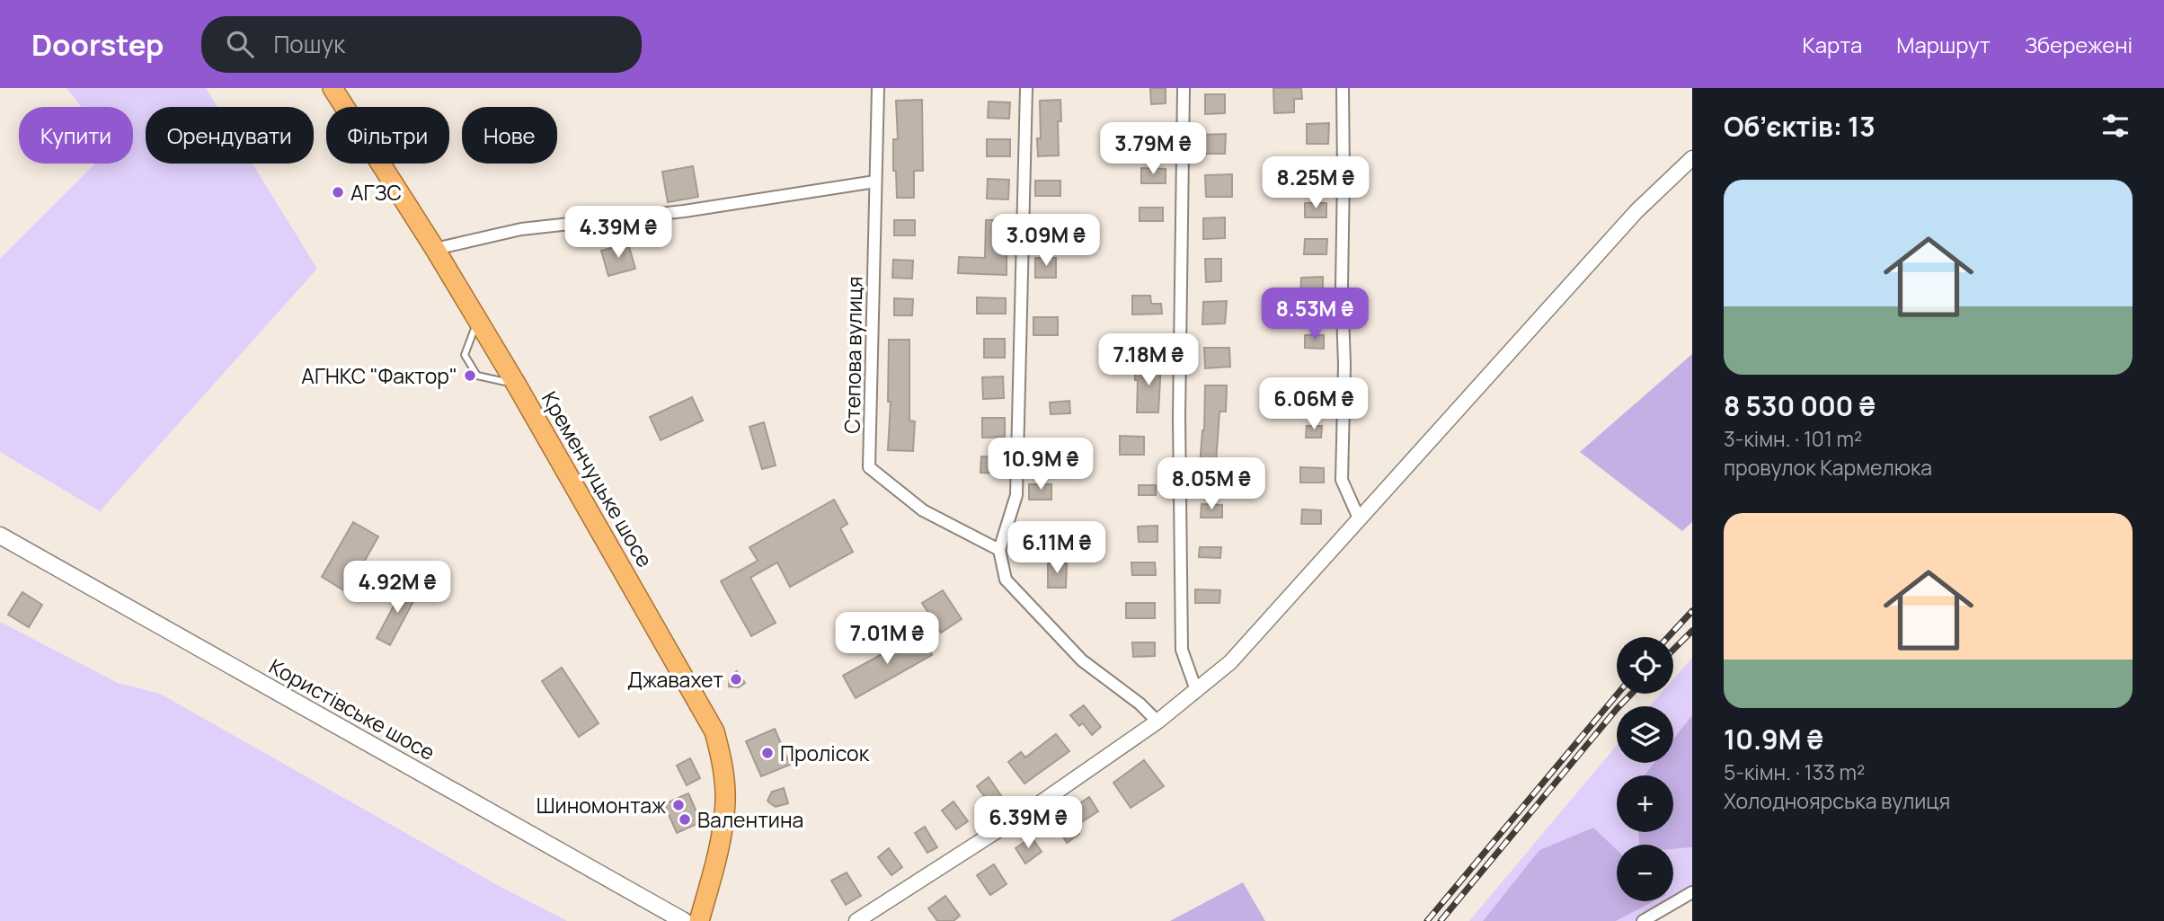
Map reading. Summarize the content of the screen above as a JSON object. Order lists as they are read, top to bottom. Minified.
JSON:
{"streets":{"highway":["Кременчуцьке шосе"],"main road":["Користівське шосе"],"street":["Степова вулиця"]},"places":["АГЗС","АГНКС \"Фактор\"","Джавахет","Пролісок","Шиномонтаж","Валентина"],"page":{"header":"Doorstep","search":"Пошук","nav":["Карта","Маршрут","Збережені"],"heading":"Об’єктів: 13","chip":["Купити","Орендувати","Фільтри","Нове"],"price":["3.79M ₴","8.25M ₴","4.39M ₴","3.09M ₴","8.53M ₴","7.18M ₴","6.06M ₴","10.9M ₴","8.05M ₴","6.11M ₴","4.92M ₴","7.01M ₴","6.39M ₴"],"list":[{"name":"8 530 000 ₴","note":"3-кімн. · 101 m² · провулок Кармелюка"},{"name":"10.9M ₴","note":"5-кімн. · 133 m² · Холодноярська вулиця"}],"map_buttons":["+","−"]}}
